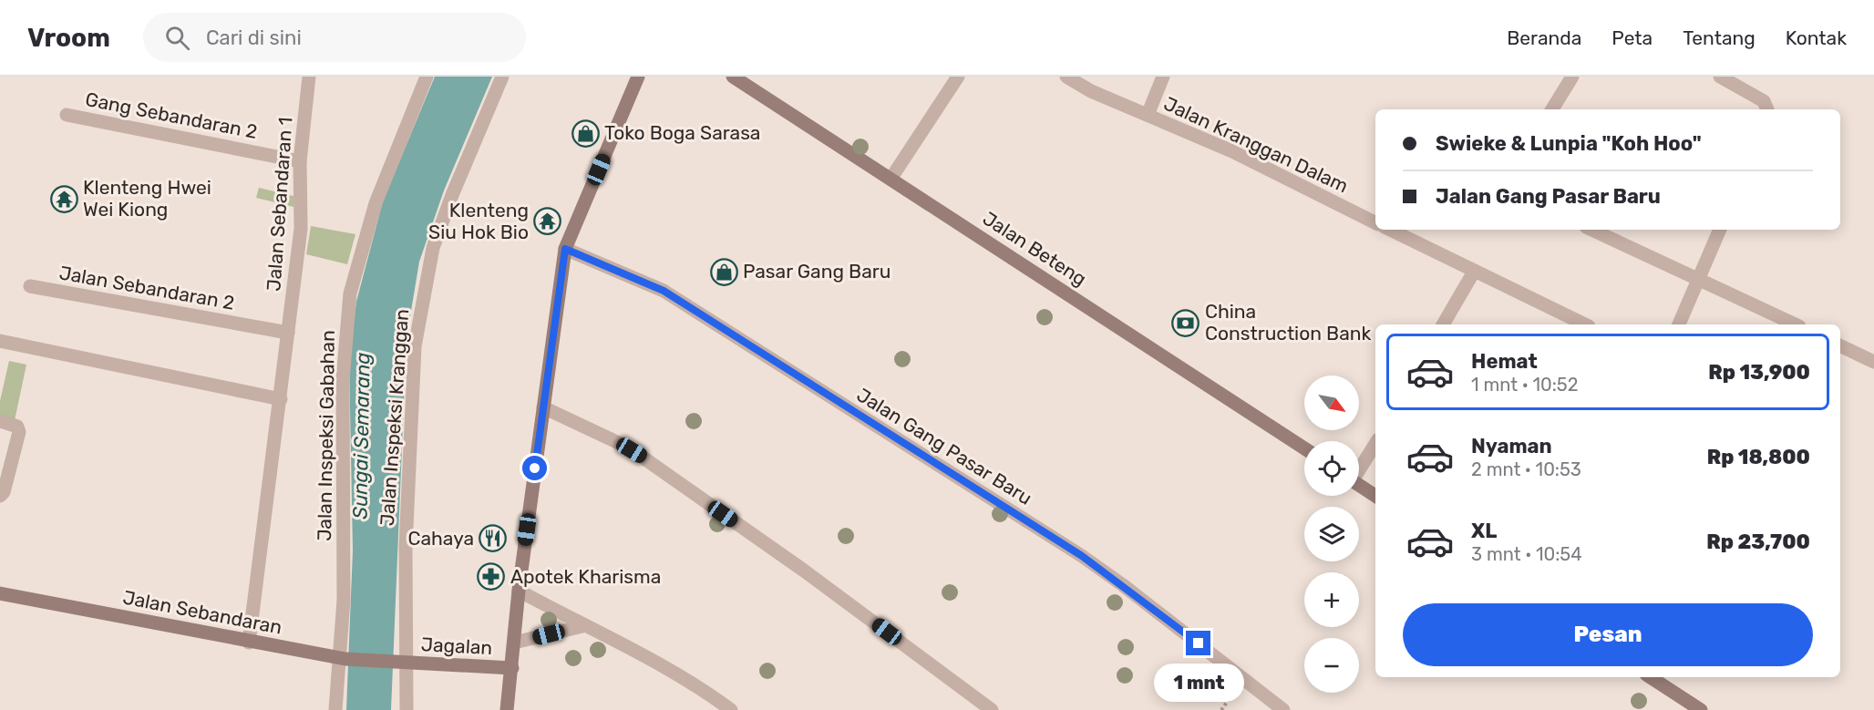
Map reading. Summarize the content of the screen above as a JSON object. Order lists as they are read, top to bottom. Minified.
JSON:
{"streets":{"street":["Gang Sebandaran 2","Jalan Kranggan Dalam","Jalan Sebandaran 1","Jalan Beteng","Jalan Sebandaran 2","Jalan Inspeksi Kranggan","Jalan Inspeksi Gabahan","Jalan Gang Pasar Baru","Jalan Sebandaran","Jagalan"]},"crossings":[["Gang Sebandaran 2","Jalan Sebandaran 1"],["Jalan Sebandaran 1","Jalan Sebandaran 2"],["Jalan Sebandaran 1","Jalan Sebandaran"],["Jalan Inspeksi Kranggan","Jalan Sebandaran"],["Jalan Inspeksi Kranggan","Jagalan"],["Jalan Inspeksi Gabahan","Jalan Sebandaran"],["Jalan Sebandaran","Jagalan"]],"water":["Sungai Semarang"],"places":{"shop":["Toko Boga Sarasa","Pasar Gang Baru"],"temple":["Klenteng Hwei Wei Kiong","Klenteng Siu Hok Bio"],"bank":["China Construction Bank"],"restaurant":["Cahaya"],"pharmacy":["Apotek Kharisma"]},"north":"bottom right","page":{"header":"Vroom","search":"Cari di sini","nav":["Beranda","Peta","Tentang","Kontak"],"banner":["Swieke & Lunpia \"Koh Hoo\"","Jalan Gang Pasar Baru"],"list":[{"name":"Hemat","note":"1 mnt · 10:52","value":"Rp 13,900"},{"name":"Nyaman","note":"2 mnt · 10:53","value":"Rp 18,800"},{"name":"XL","note":"3 mnt · 10:54","value":"Rp 23,700"}],"map_buttons":["+","−"],"buttons":"Pesan","bubble":"1 mnt"}}
